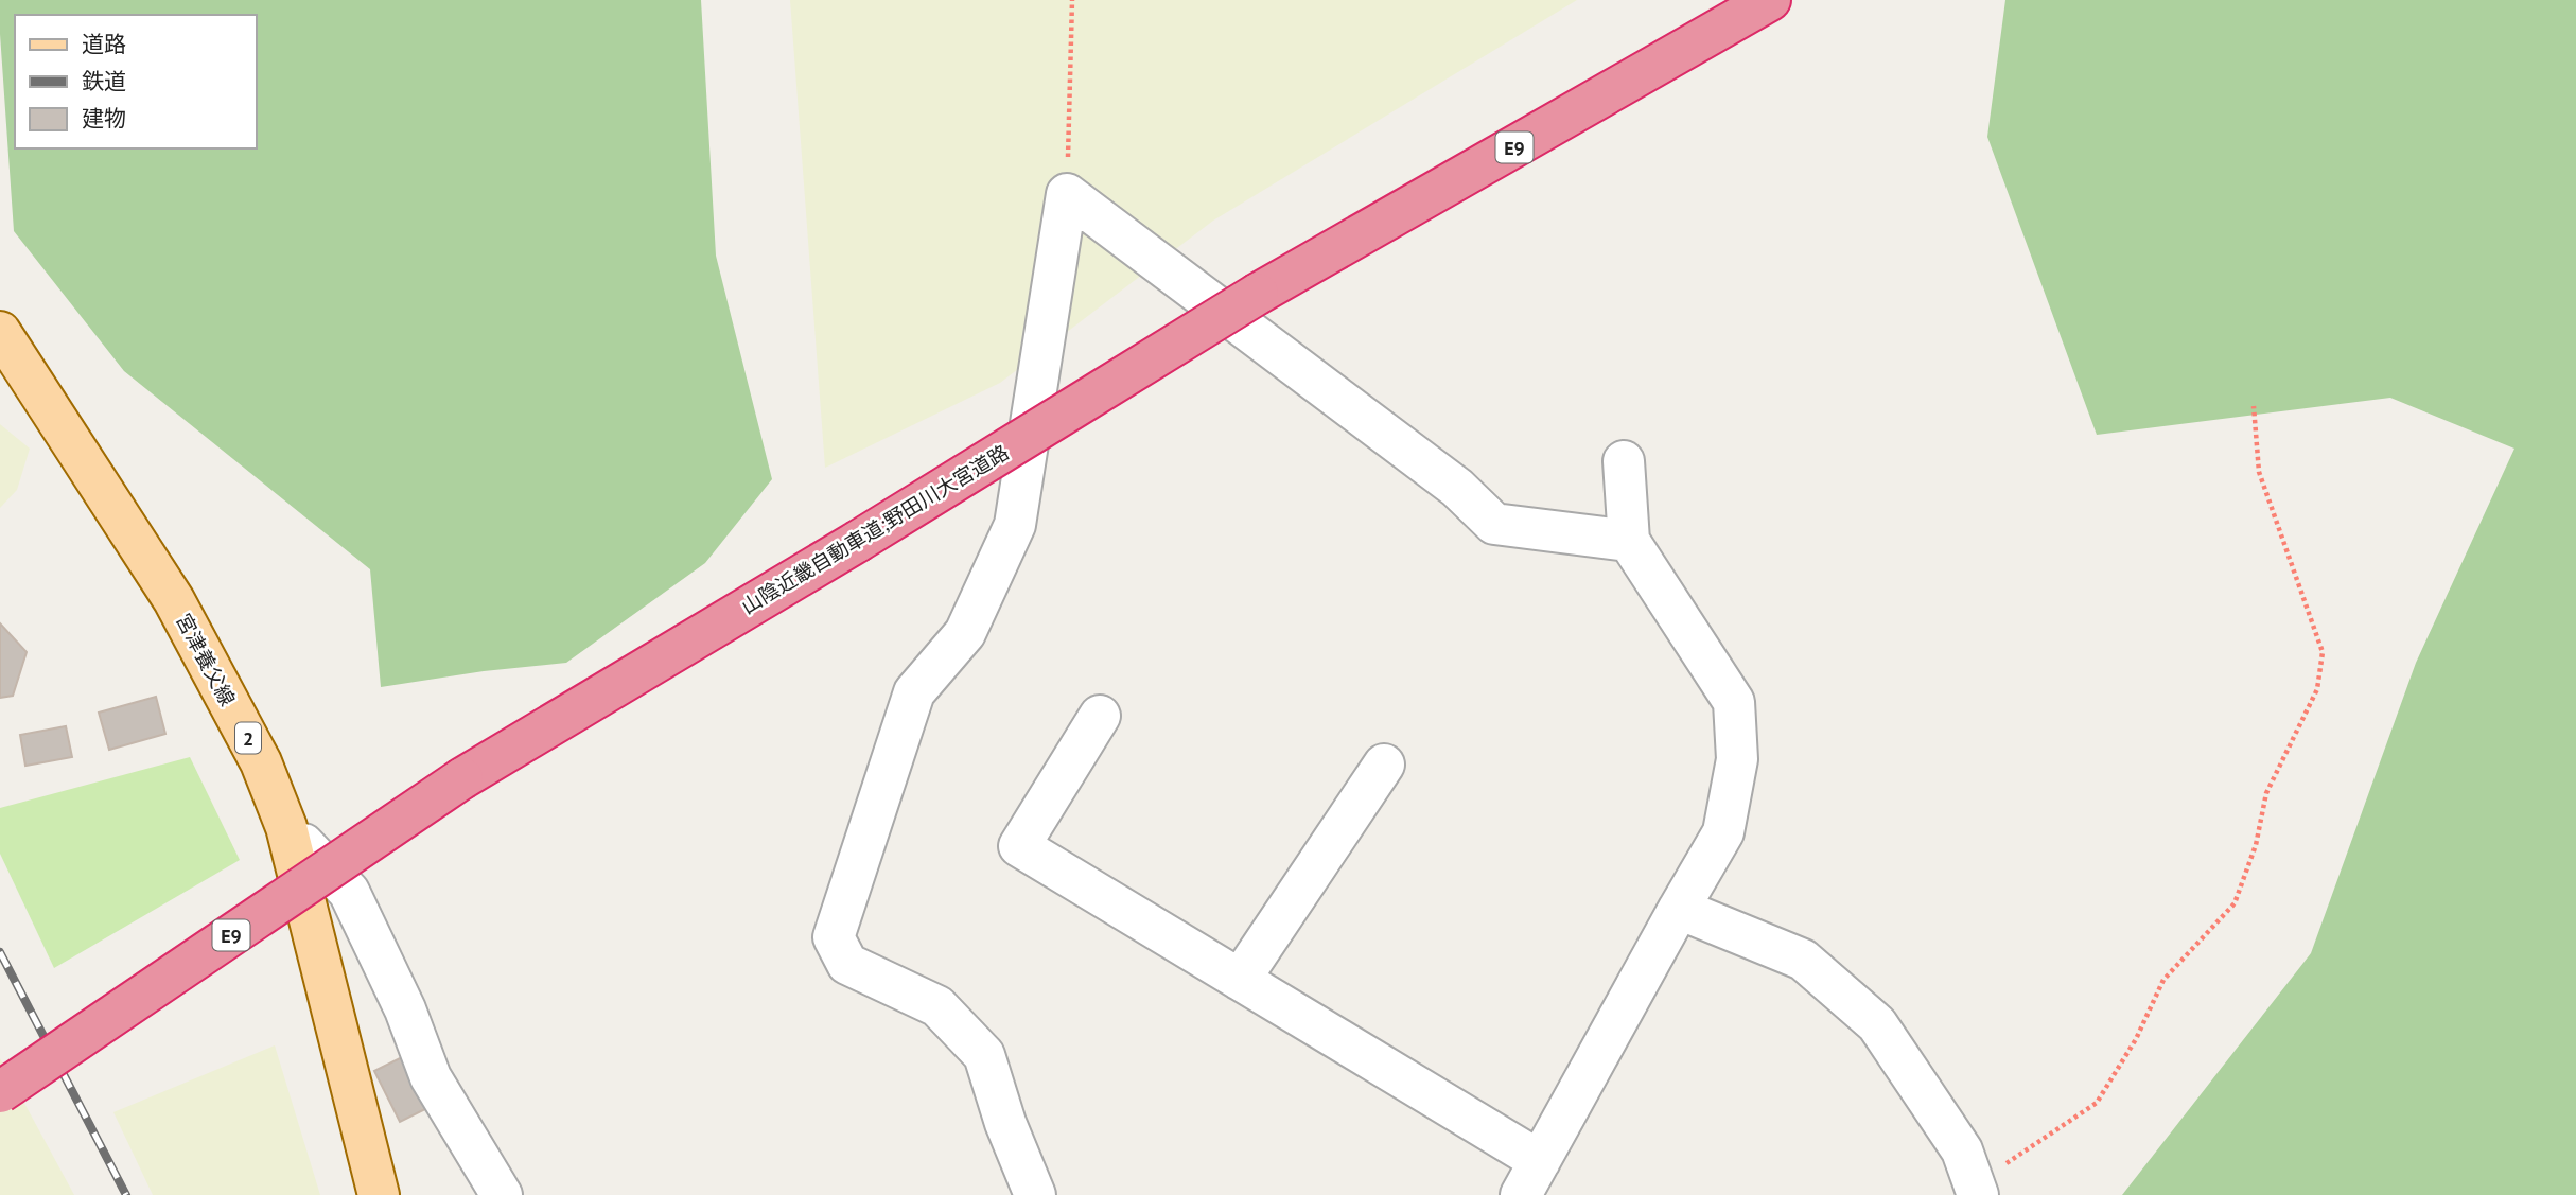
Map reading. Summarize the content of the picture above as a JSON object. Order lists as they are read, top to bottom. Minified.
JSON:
{"streets":{"highway":["E9","山陰近畿自動車道;野田川大宮道路"],"main road":["宮津養父線","2"]},"legend":["道路","鉄道","建物"]}
